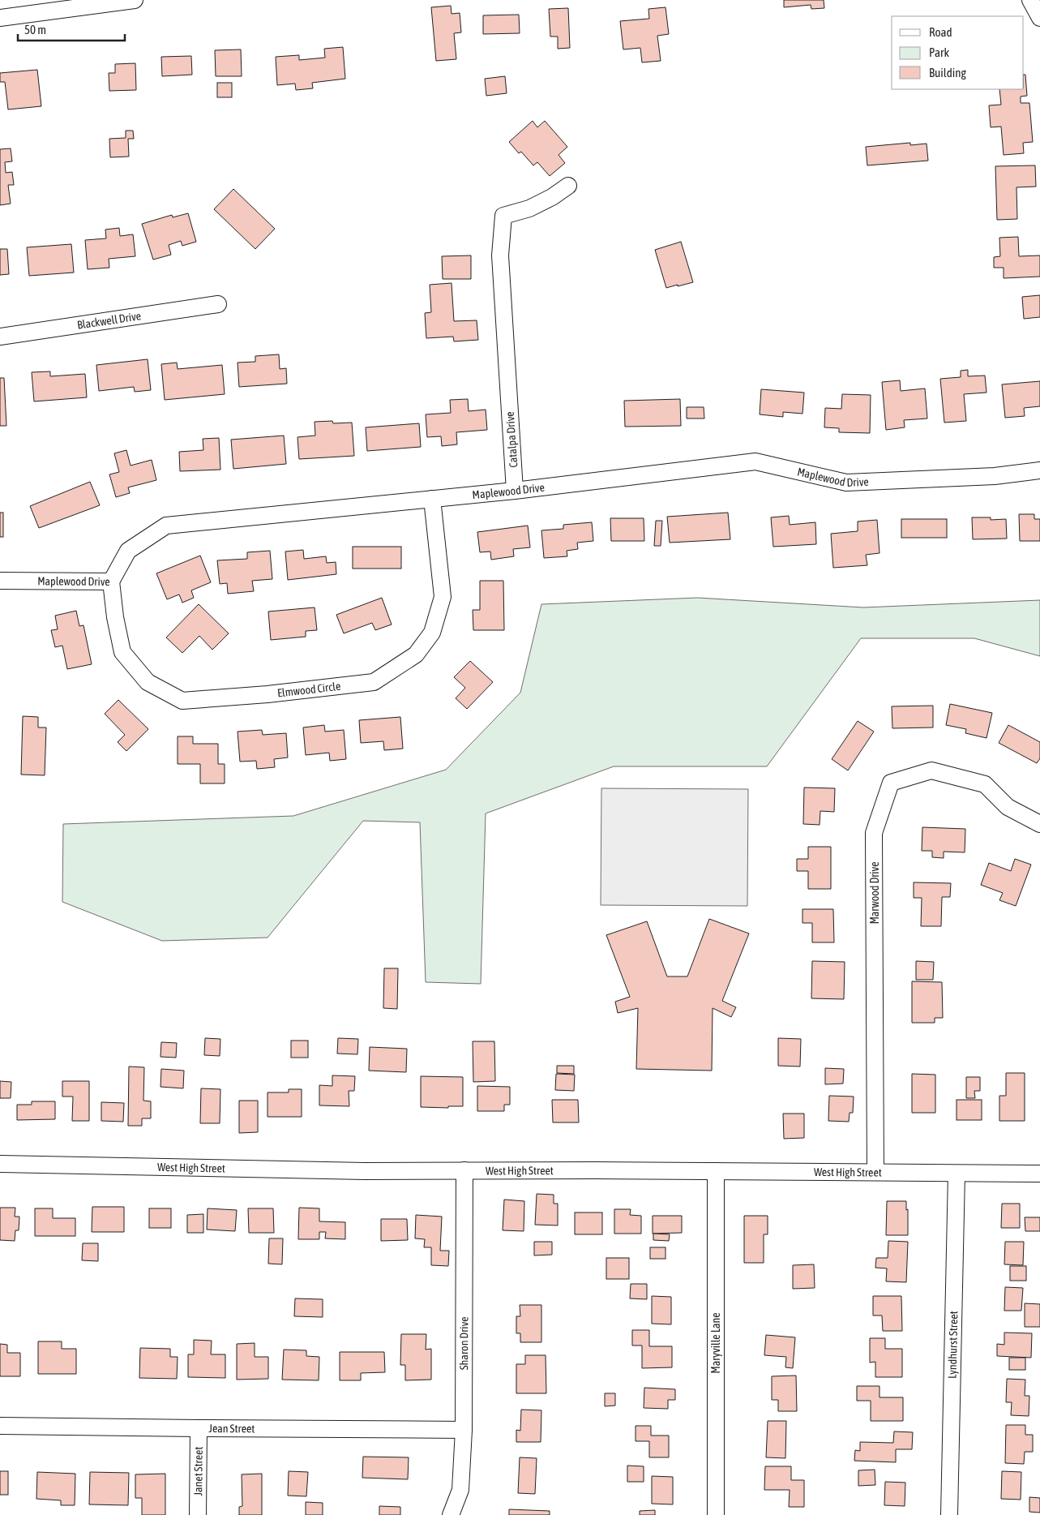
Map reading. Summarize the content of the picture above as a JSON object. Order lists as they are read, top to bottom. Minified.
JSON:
{"streets":{"street":["Blackwell Drive","Catalpa Drive","Maplewood Drive","Elmwood Circle","Marwood Drive","West High Street","Maryville Lane","Sharon Drive","Lyndhurst Street","Jean Street","Janet Street"]},"crossings":[["Catalpa Drive","Maplewood Drive"],["Maplewood Drive","Elmwood Circle"],["Marwood Drive","West High Street"],["West High Street","Maryville Lane"],["West High Street","Sharon Drive"],["West High Street","Lyndhurst Street"],["Sharon Drive","Jean Street"],["Jean Street","Janet Street"]],"legend":["Road","Park","Building"],"scale_bar":"50 m"}
